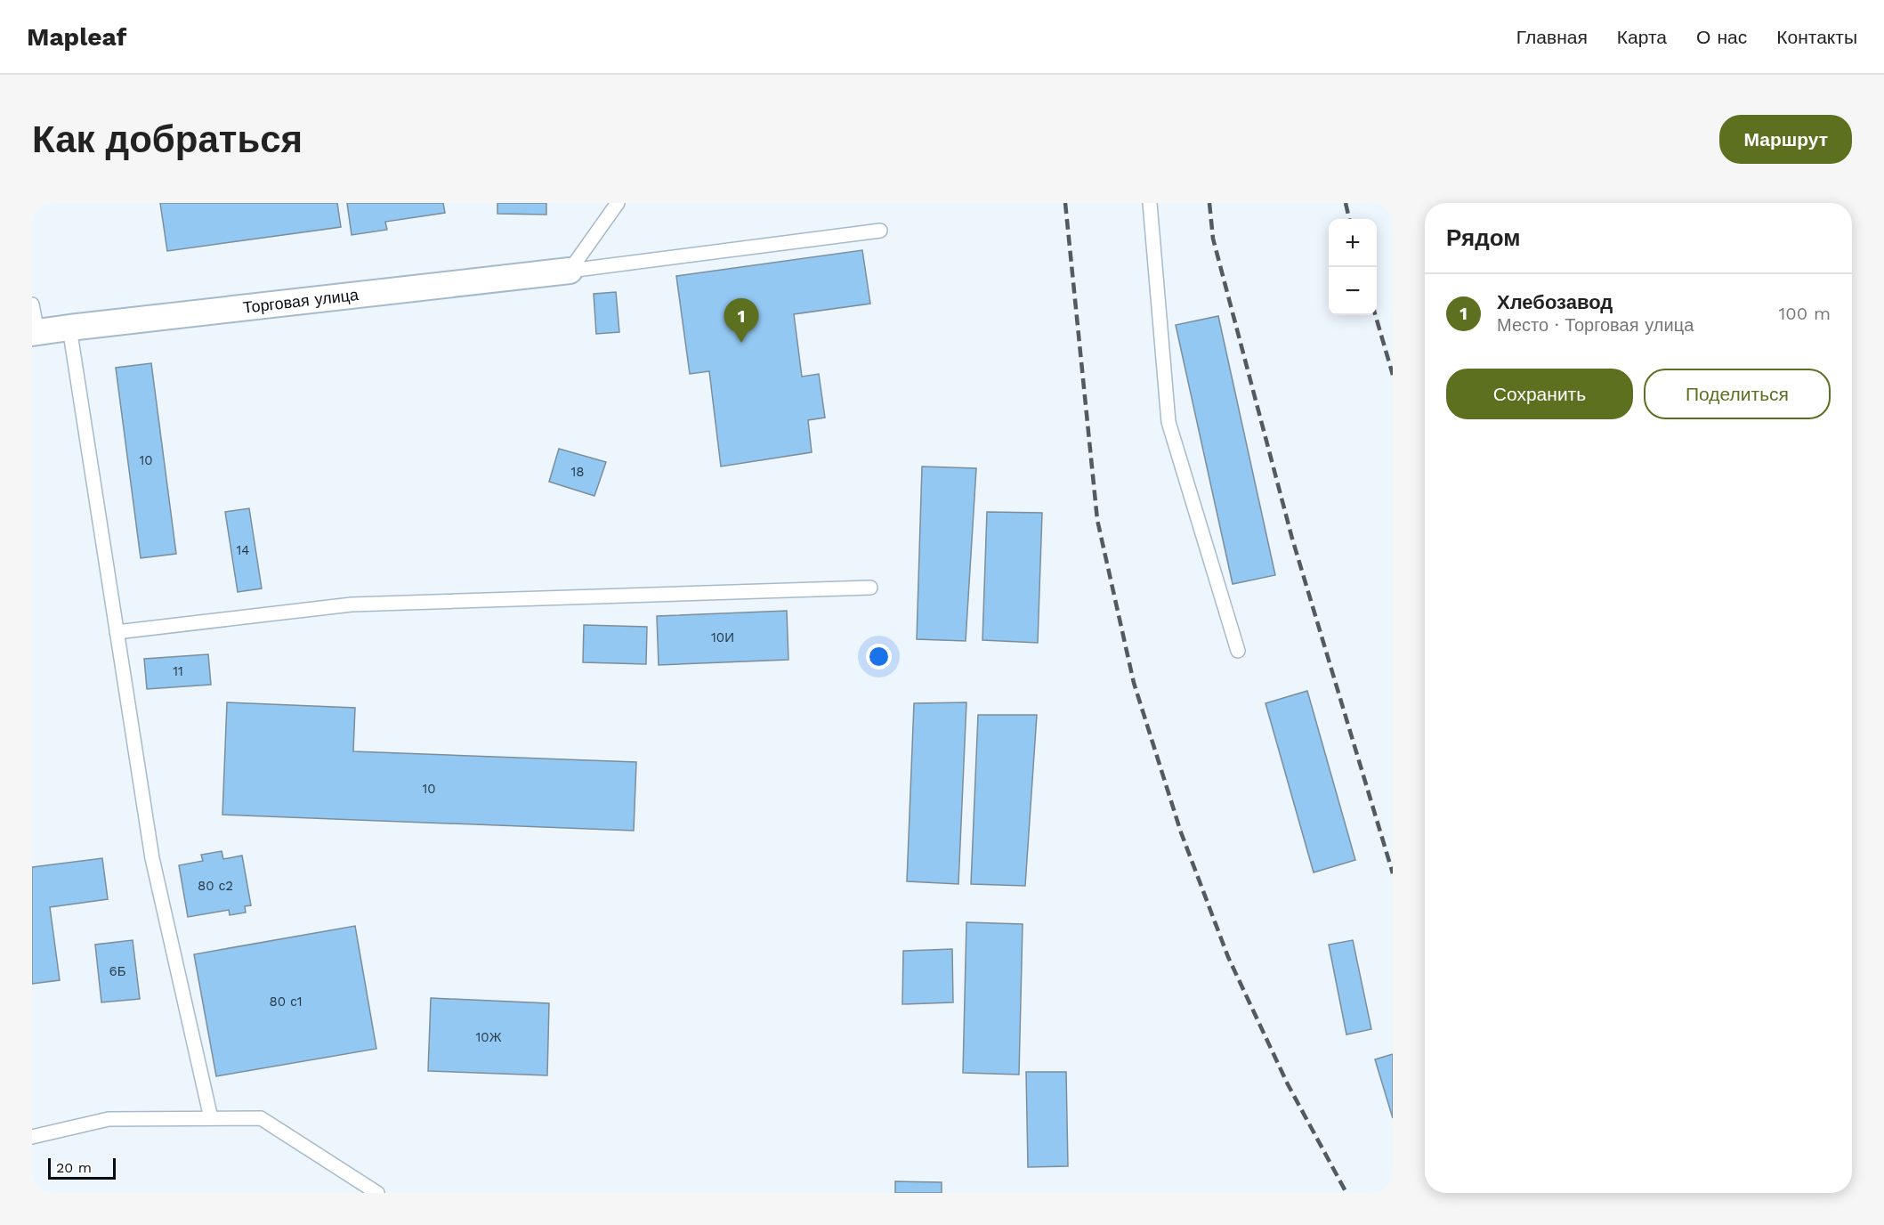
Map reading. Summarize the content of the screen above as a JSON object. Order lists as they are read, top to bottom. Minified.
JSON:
{"streets":{"street":["Торговая улица"]},"house_numbers":["10","18","14","10И","11","10","80 с2","6Б","80 с1","10Ж"],"scale_bar":"20 m","page":{"header":"Mapleaf","nav":["Главная","Карта","О нас","Контакты"],"buttons":["Маршрут",["Сохранить","Поделиться"]],"title":"Как добраться","heading":"Рядом","map_buttons":["+","−"],"list":[{"mark":"1","name":"Хлебозавод","note":"Место · Торговая улица","value":"100 m"}],"pins":"1","scale":"20 m"}}
